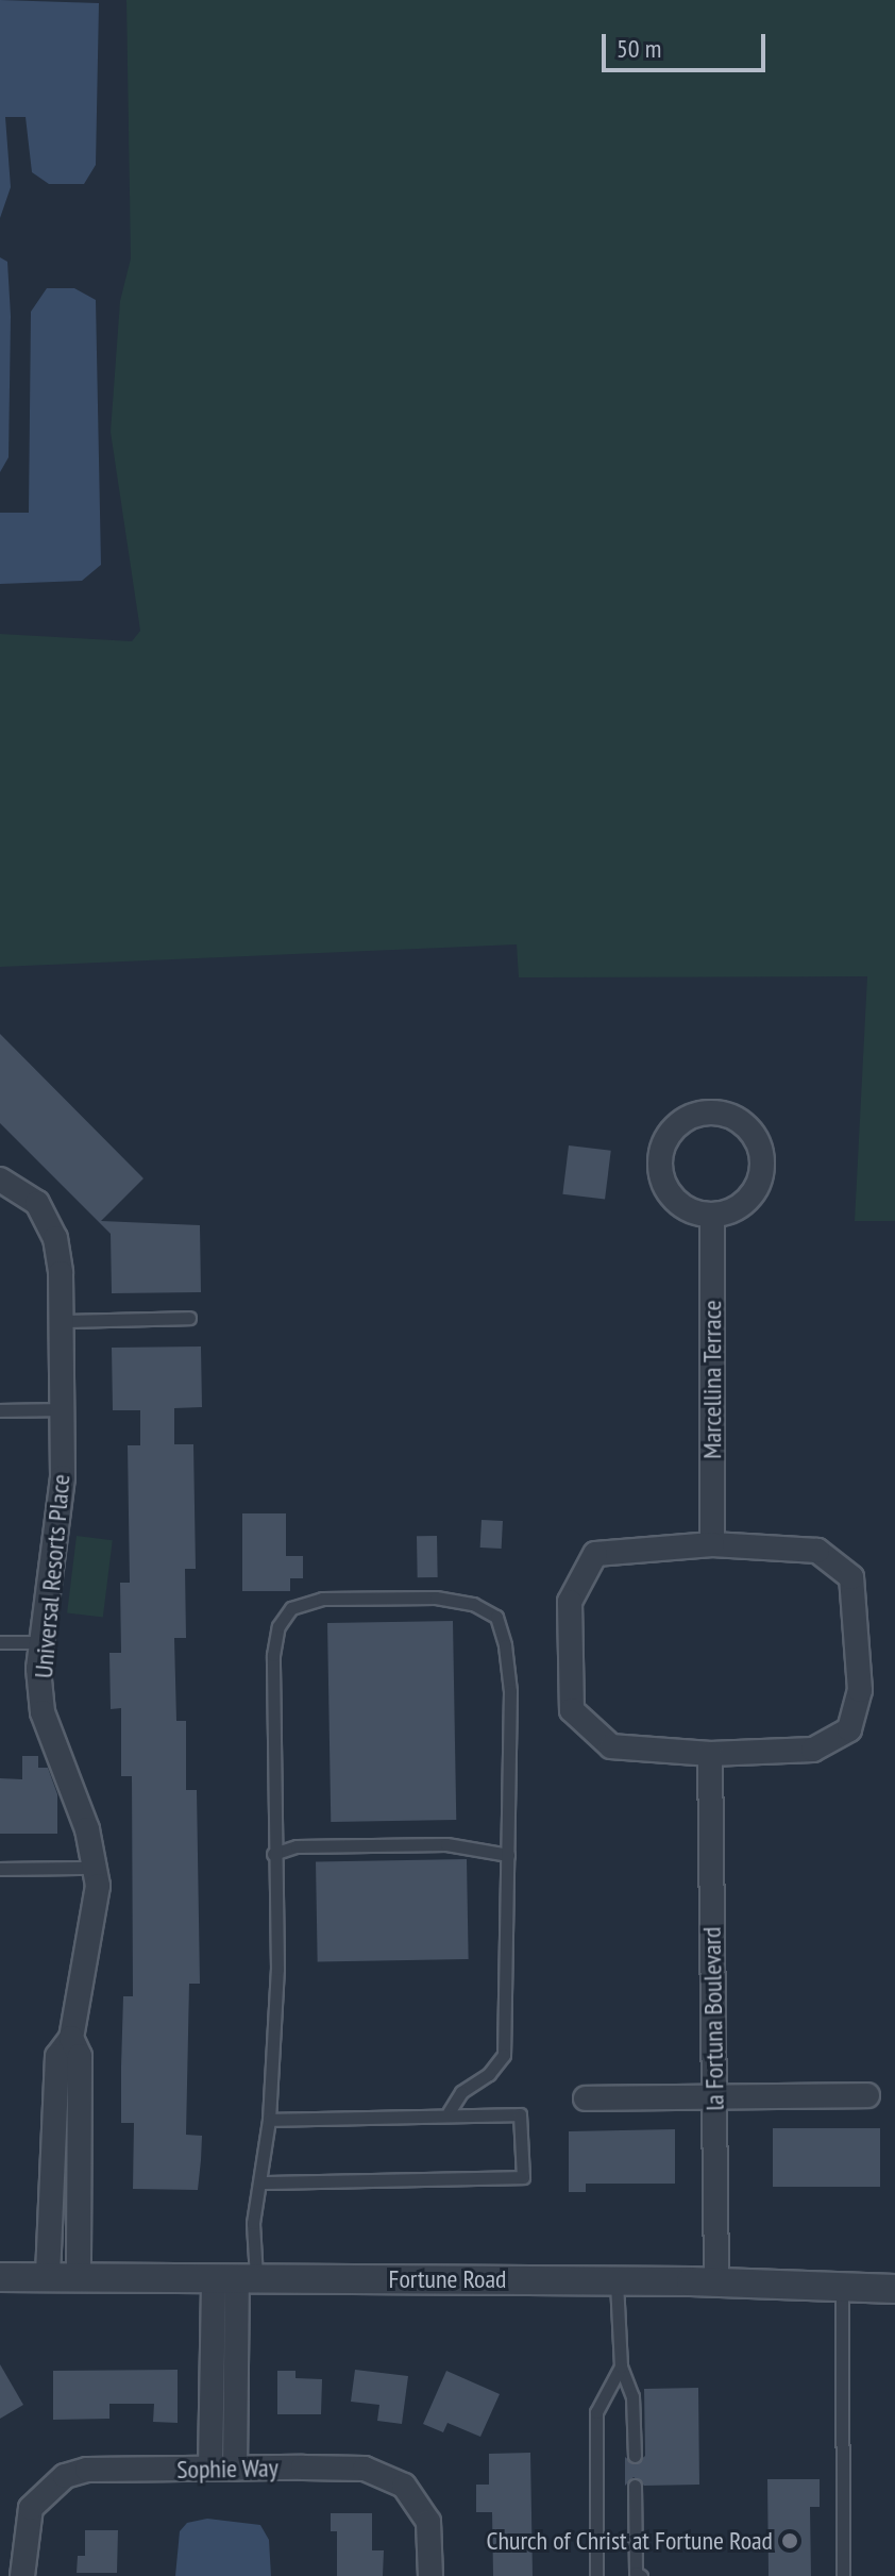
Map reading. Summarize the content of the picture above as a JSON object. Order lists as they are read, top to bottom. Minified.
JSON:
{"streets":{"street":["Marcellina Terrace","Universal Resorts Place","la Fortuna Boulevard","Fortune Road","Sophie Way"]},"crossings":[["Marcellina Terrace","la Fortuna Boulevard"],["Universal Resorts Place","Fortune Road"],["la Fortuna Boulevard","Fortune Road"]],"places":["Church of Christ at Fortune Road"],"scale_bar":"50 m"}
